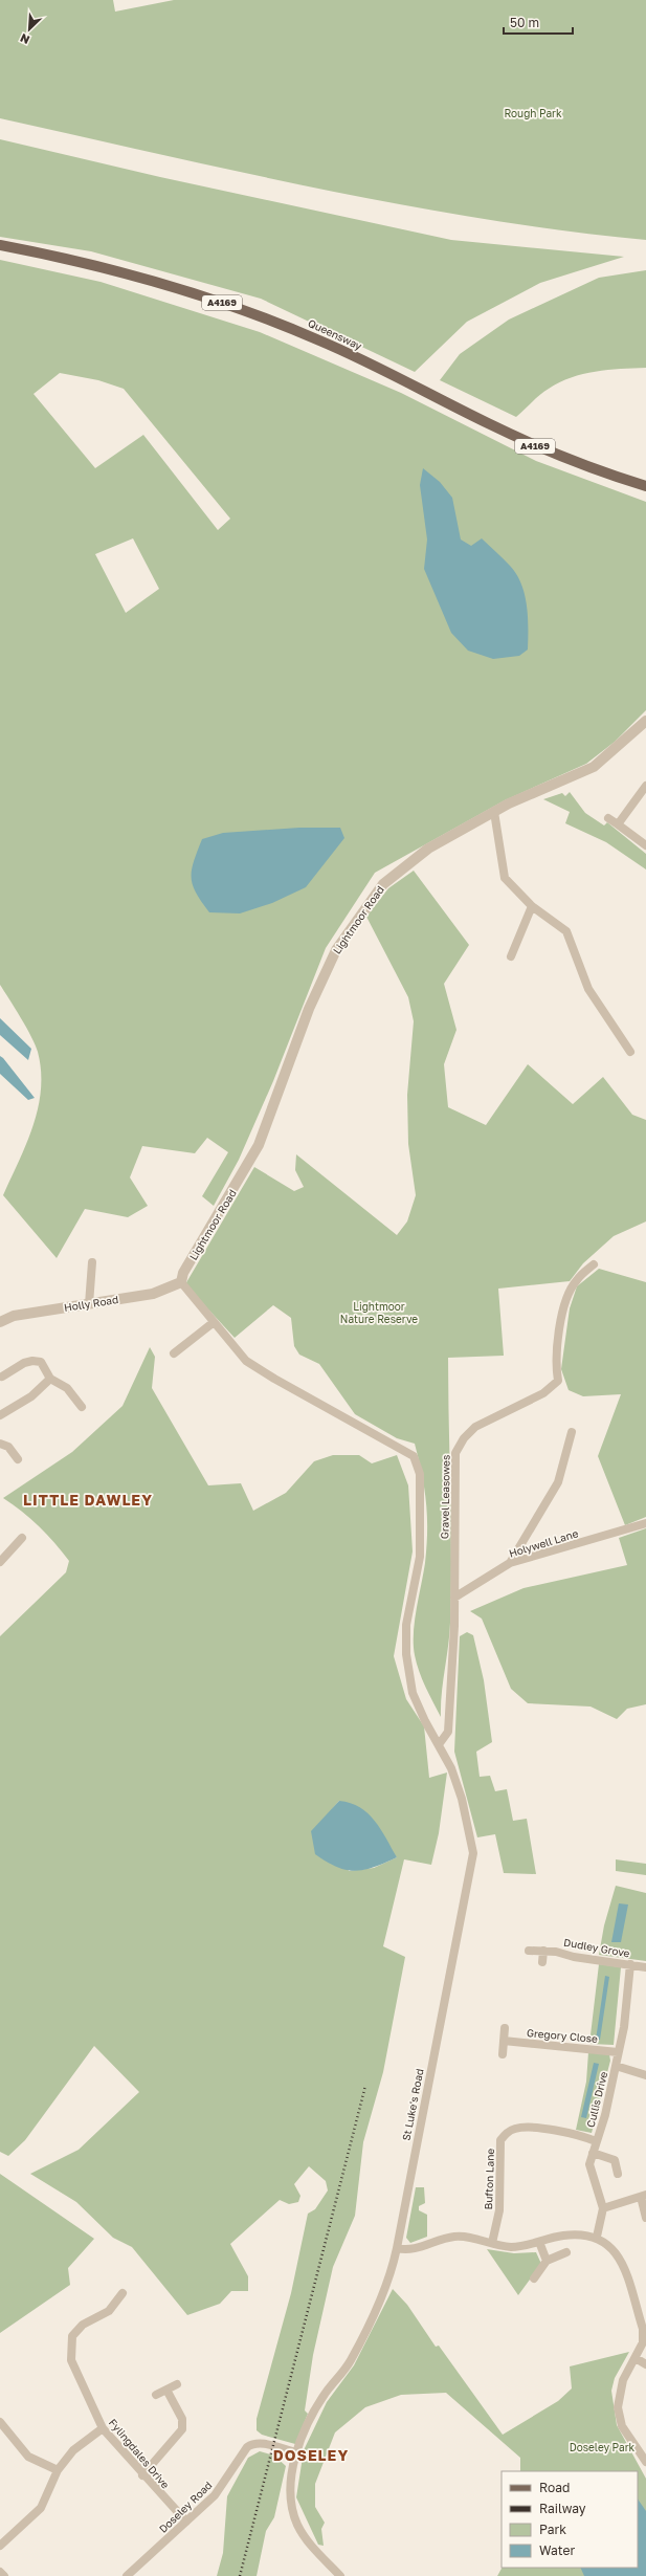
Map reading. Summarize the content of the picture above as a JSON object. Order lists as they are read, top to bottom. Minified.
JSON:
{"streets":{"main road":["A4169","Queensway"],"street":["Lightmoor Road","Holly Road","Gravel Leasowes","Holywell Lane","Dudley Grove","Gregory Close","Cullis Drive","St Luke's Road","Bufton Lane","Fylingdales Drive","Doseley Road"]},"crossings":[["Lightmoor Road","Holly Road"],["Lightmoor Road","St Luke's Road"],["Holly Road","St Luke's Road"],["Gravel Leasowes","Holywell Lane"],["Gravel Leasowes","St Luke's Road"],["Dudley Grove","Cullis Drive"],["Gregory Close","Cullis Drive"],["Cullis Drive","Bufton Lane"],["St Luke's Road","Doseley Road"],["Fylingdales Drive","Doseley Road"]],"districts":["LITTLE DAWLEY","DOSELEY"],"parks":["Rough Park","Lightmoor Nature Reserve","Doseley Park"],"legend":["Road","Railway","Park","Water"],"scale_bar":"50 m","north":"bottom left"}
